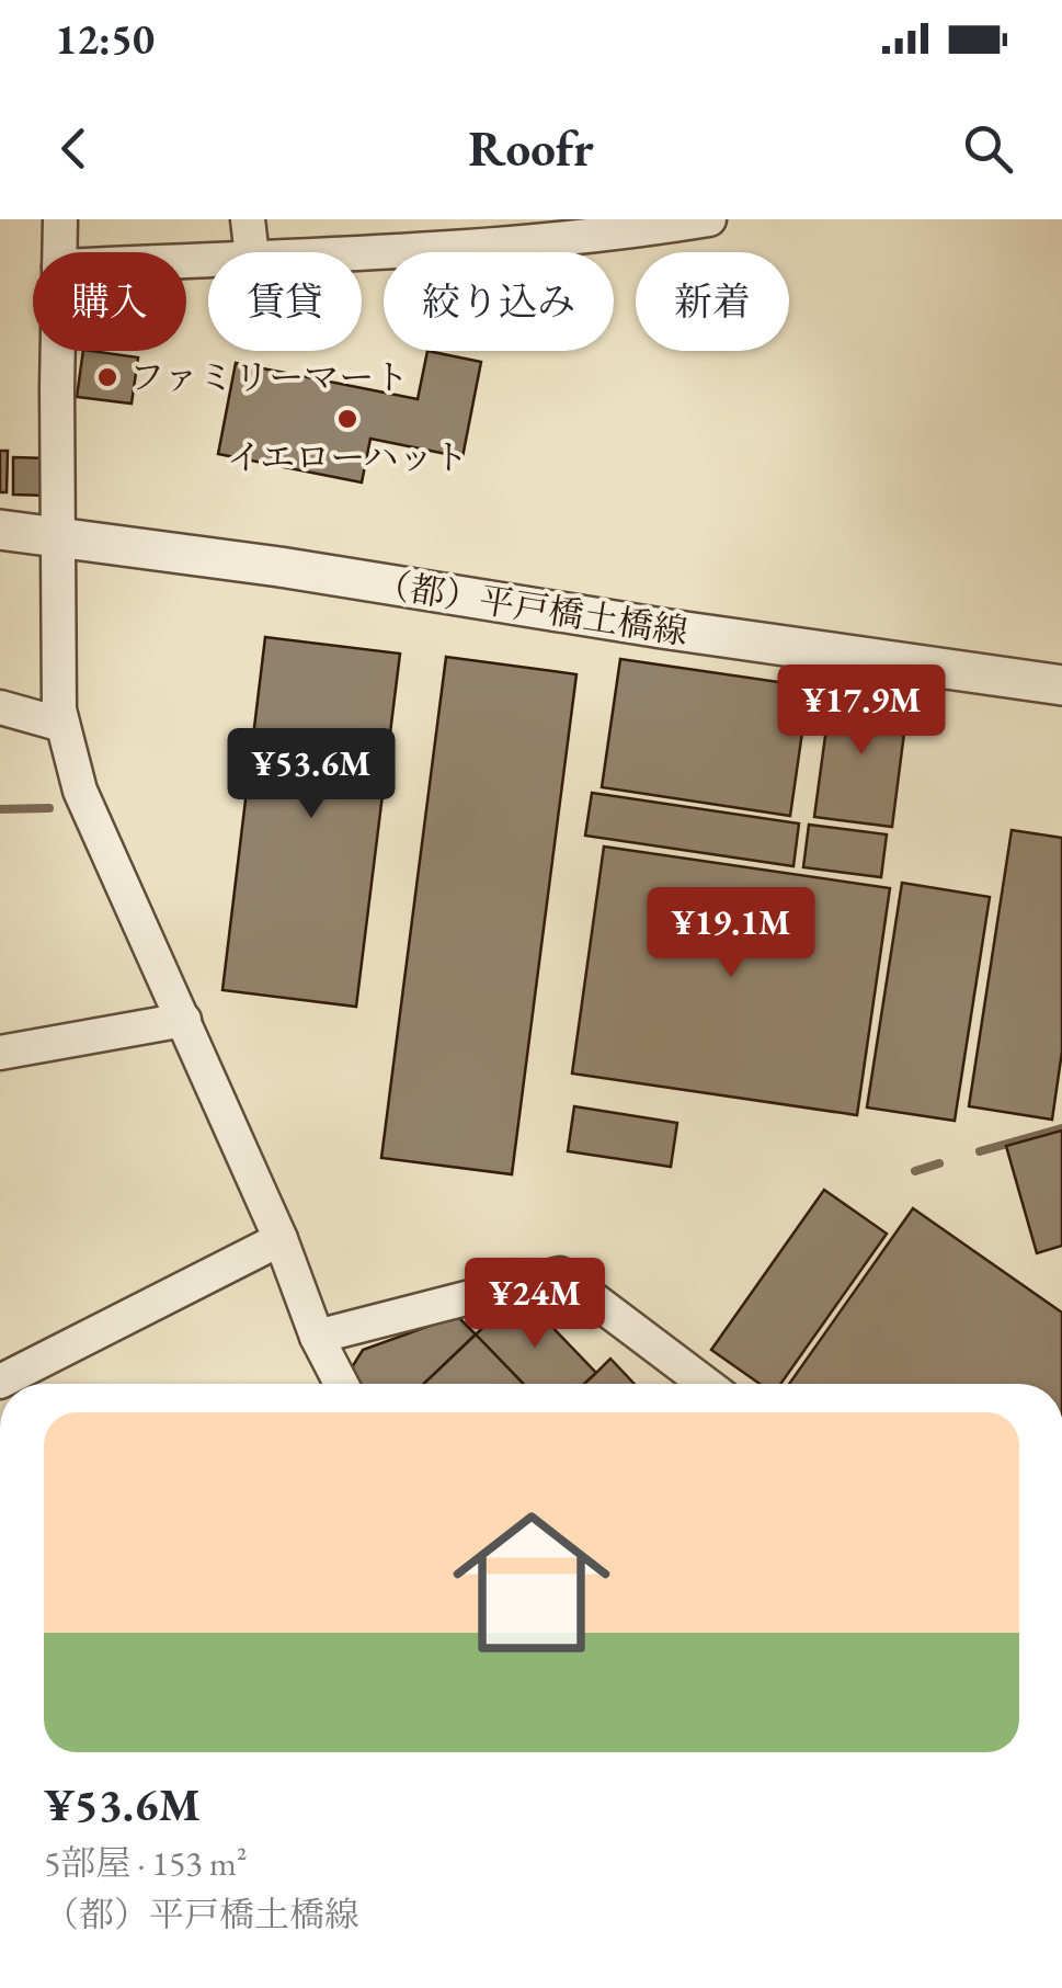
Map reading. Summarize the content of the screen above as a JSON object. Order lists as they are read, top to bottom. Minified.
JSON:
{"streets":{"street":["（都）平戸橋土橋線"]},"places":["ファミリーマート","イエローハット"],"page":{"status":"12:50","header":"Roofr","chip":["購入","賃貸","絞り込み","新着"],"price":["¥17.9M","¥53.6M","¥19.1M","¥24M"],"list":[{"name":"¥53.6M","note":"5部屋 · 153 m² · （都）平戸橋土橋線"}]}}
